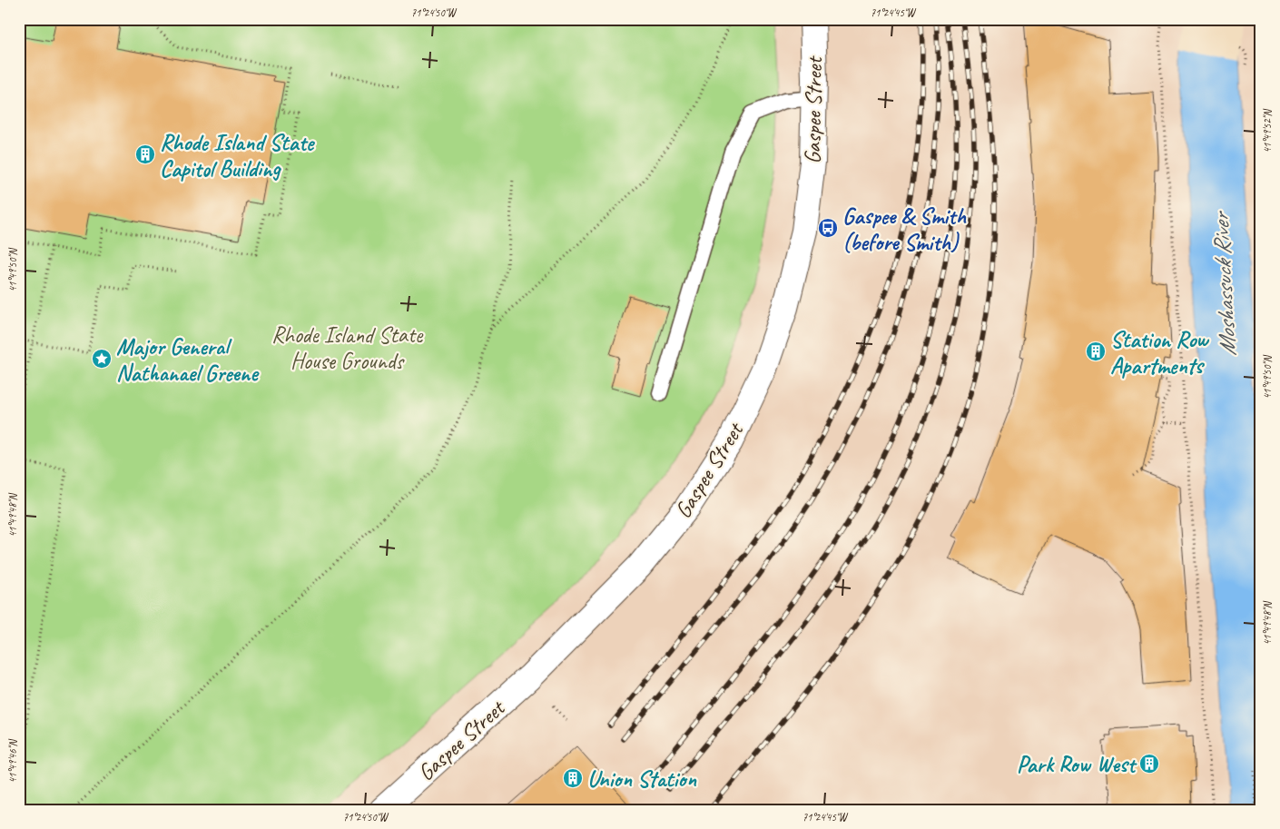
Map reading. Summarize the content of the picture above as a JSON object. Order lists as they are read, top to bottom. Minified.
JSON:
{"streets":{"main road":["Gaspee Street"]},"water":["Moshassuck River"],"parks":["Rhode Island State House Grounds"],"places":{"building":["Rhode Island State Capitol Building","Station Row Apartments","Park Row West","Union Station"],"bus stop":["Gaspee & Smith (before Smith)"],"place":["Major General Nathanael Greene"]},"coordinates":["71°24'50\"W","71°24'45\"W","41°49'52\"N","41°49'50\"N","41°49'48\"N","41°49'46\"N"]}
